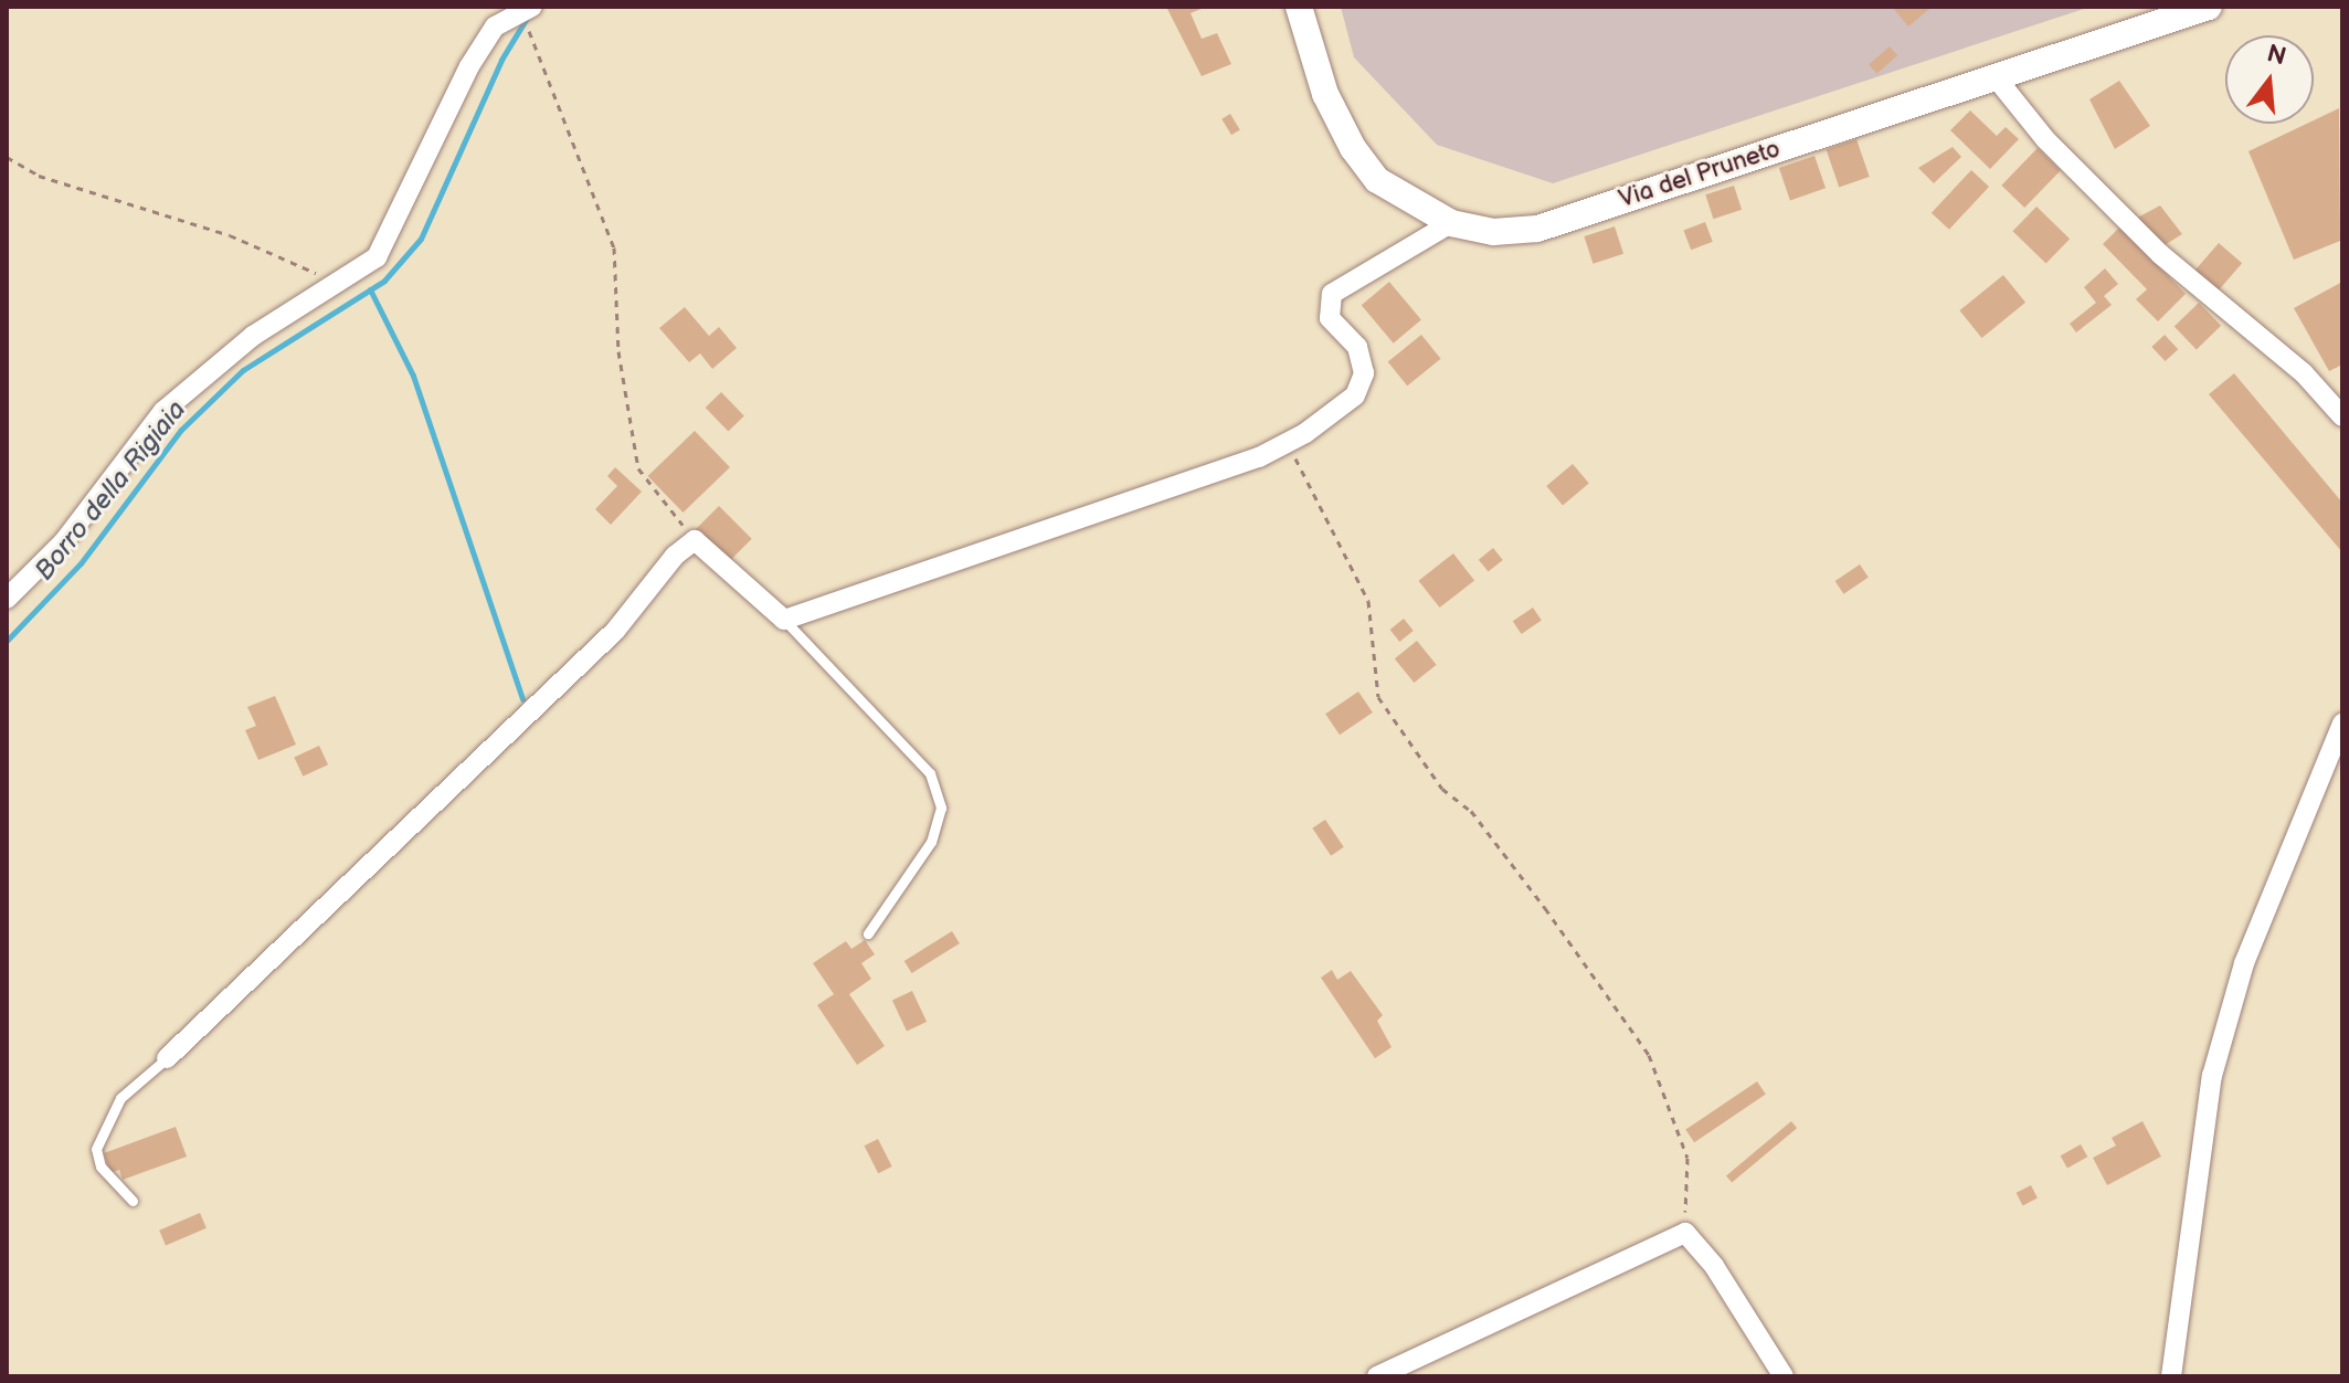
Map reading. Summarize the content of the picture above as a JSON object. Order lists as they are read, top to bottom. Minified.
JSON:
{"streets":{"street":["Via del Pruneto"]},"water":["Borro della Rigiaia"],"north":"top"}
